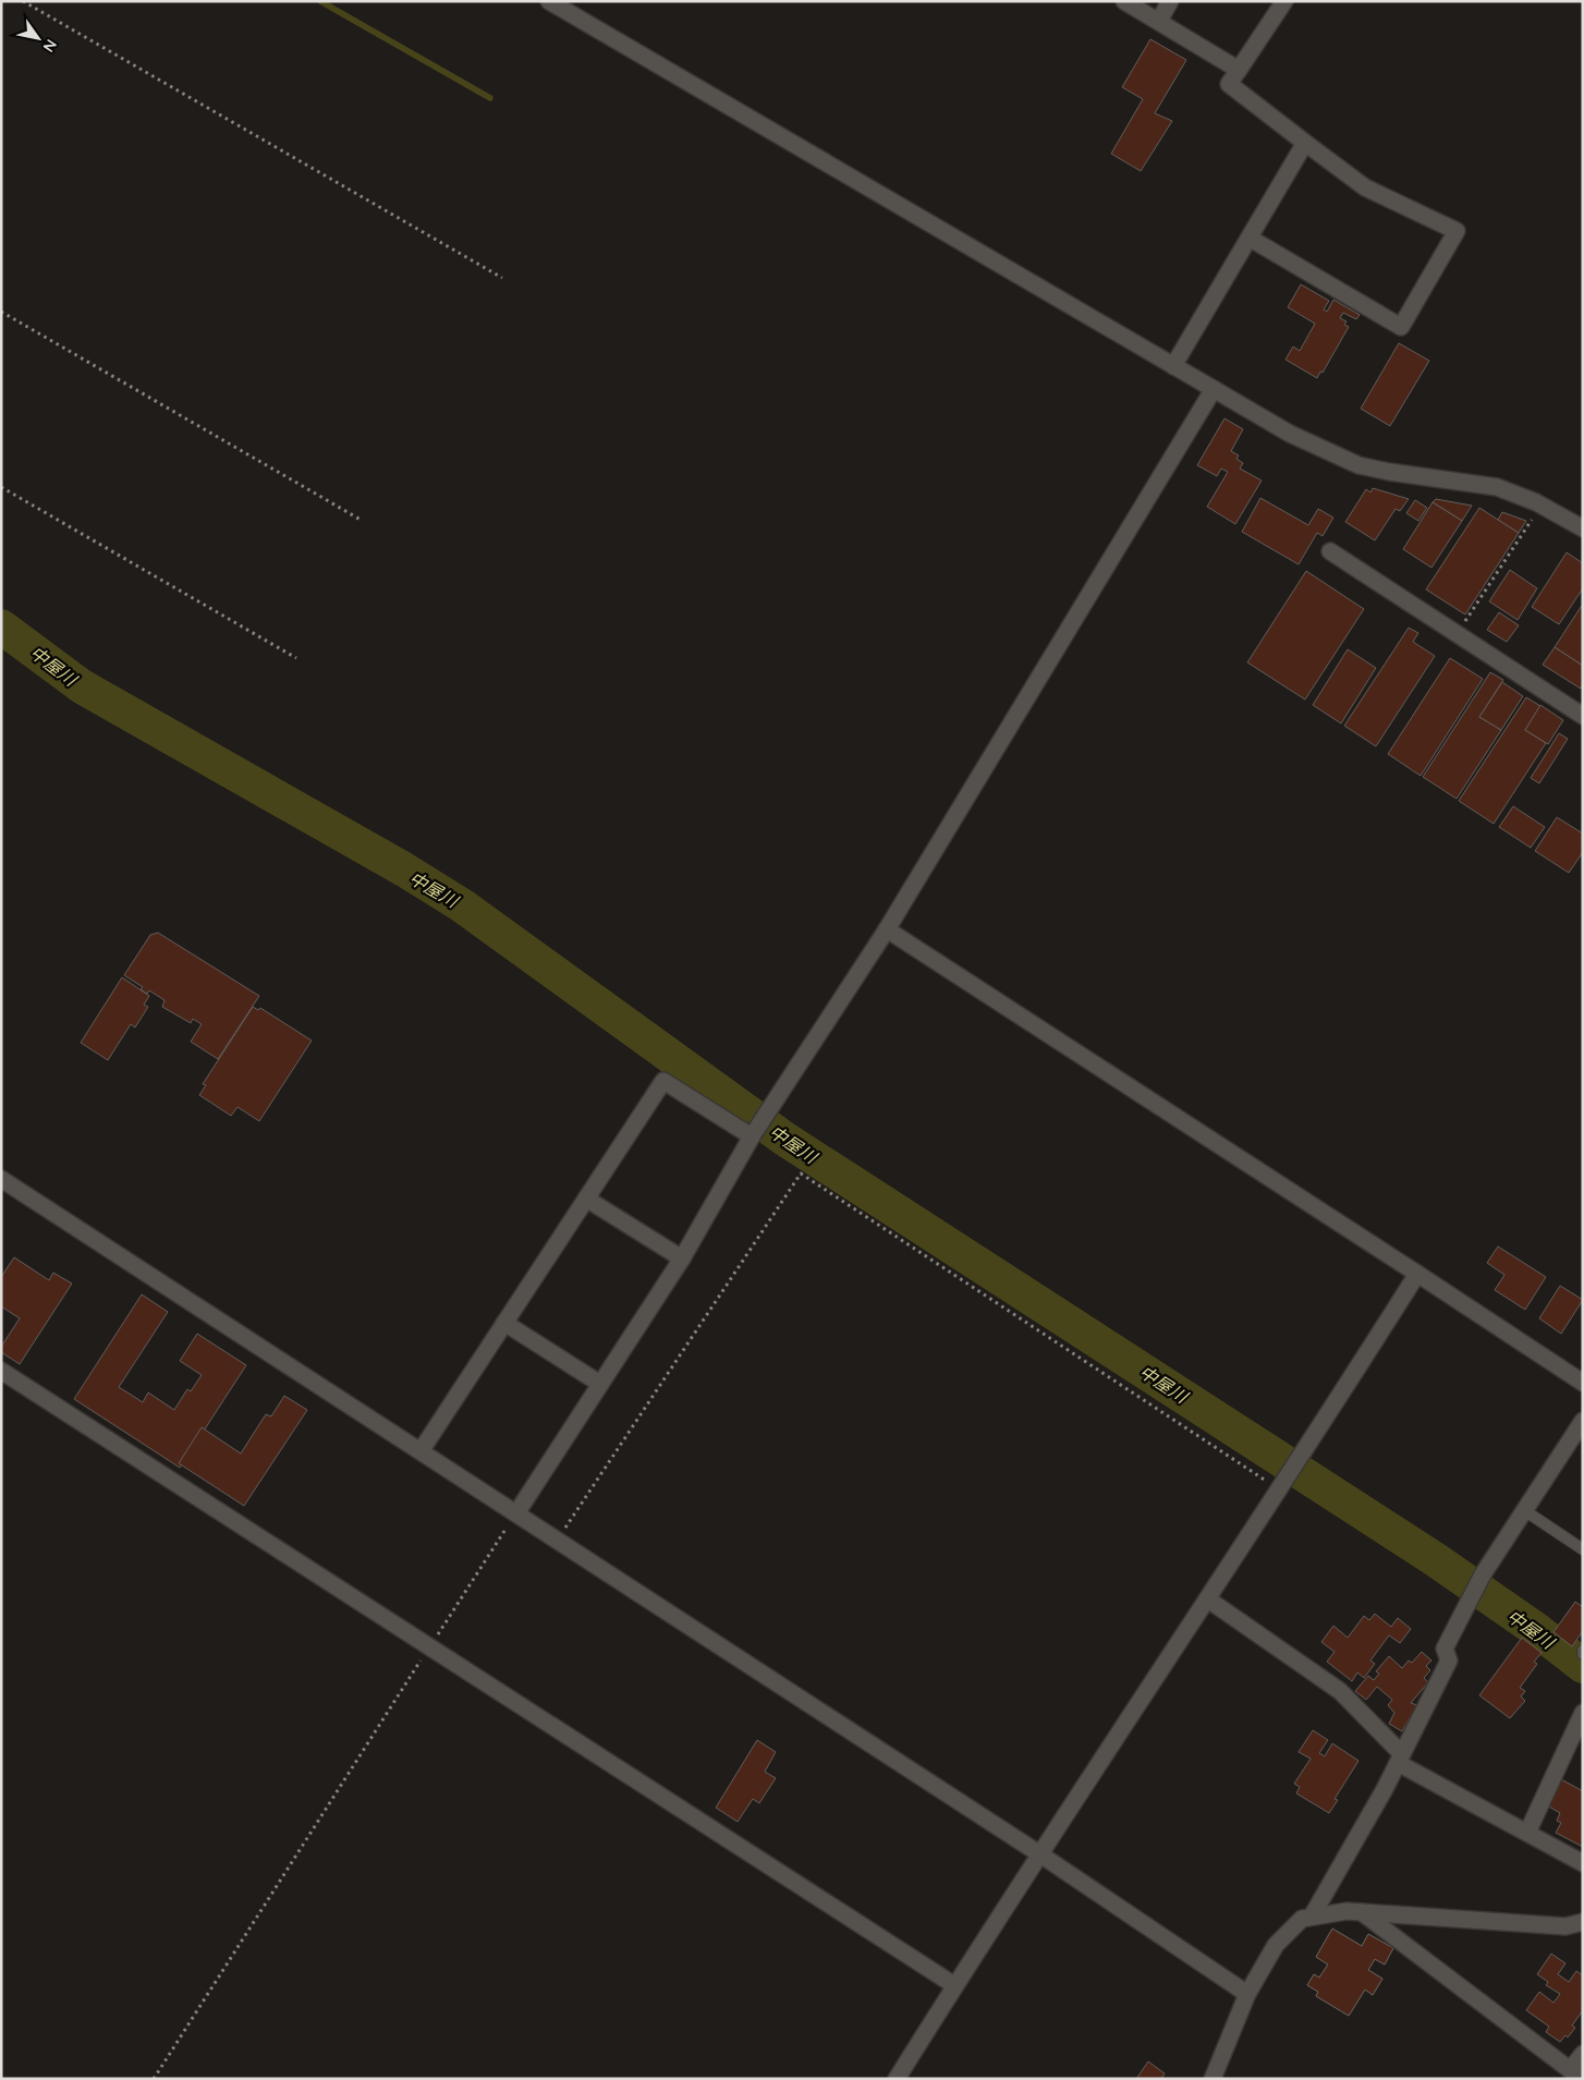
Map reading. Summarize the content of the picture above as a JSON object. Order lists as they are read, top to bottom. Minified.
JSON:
{"water":["中屋川"],"north":"bottom right"}
